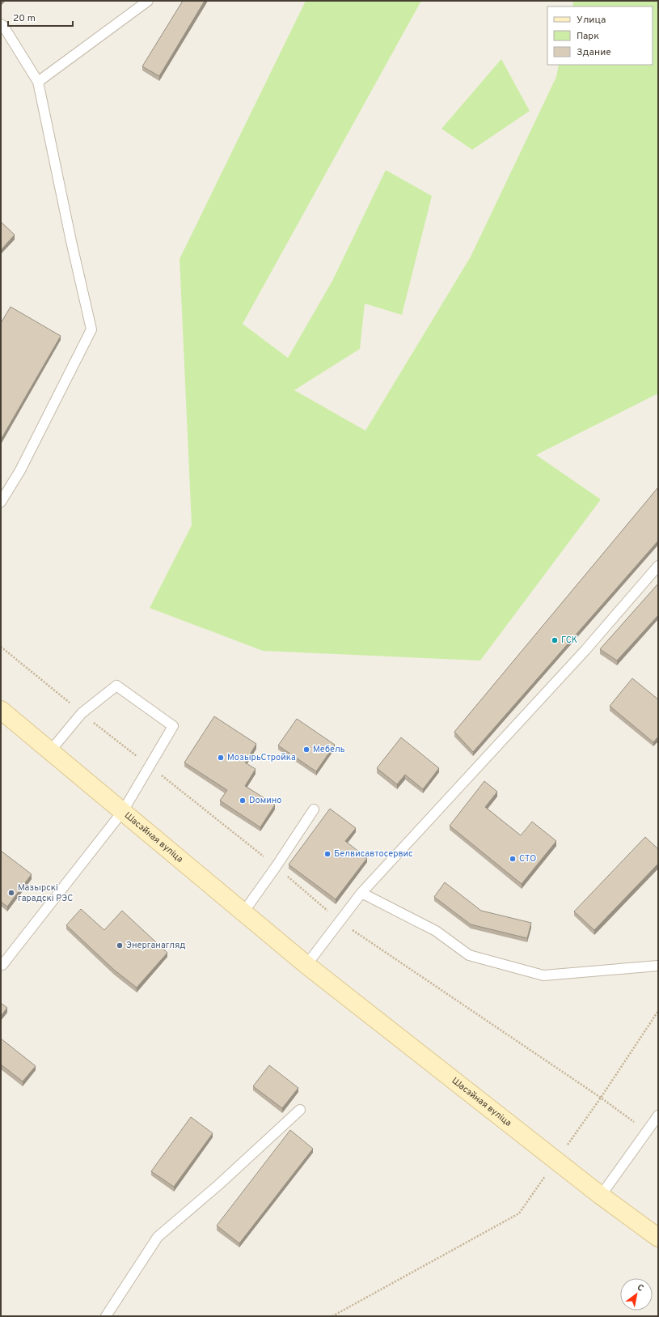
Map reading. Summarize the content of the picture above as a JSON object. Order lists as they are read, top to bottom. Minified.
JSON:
{"streets":{"main road":["Шасэйная вуліца"]},"places":["ГСК","Мебель","МозырьСтройка","Dомино","Белвисавтосервис","СТО","Мазырскі гарадскі РЭС","Энерганагляд"],"legend":["Улица","Парк","Здание"],"scale_bar":"20 m","north":"top right"}
